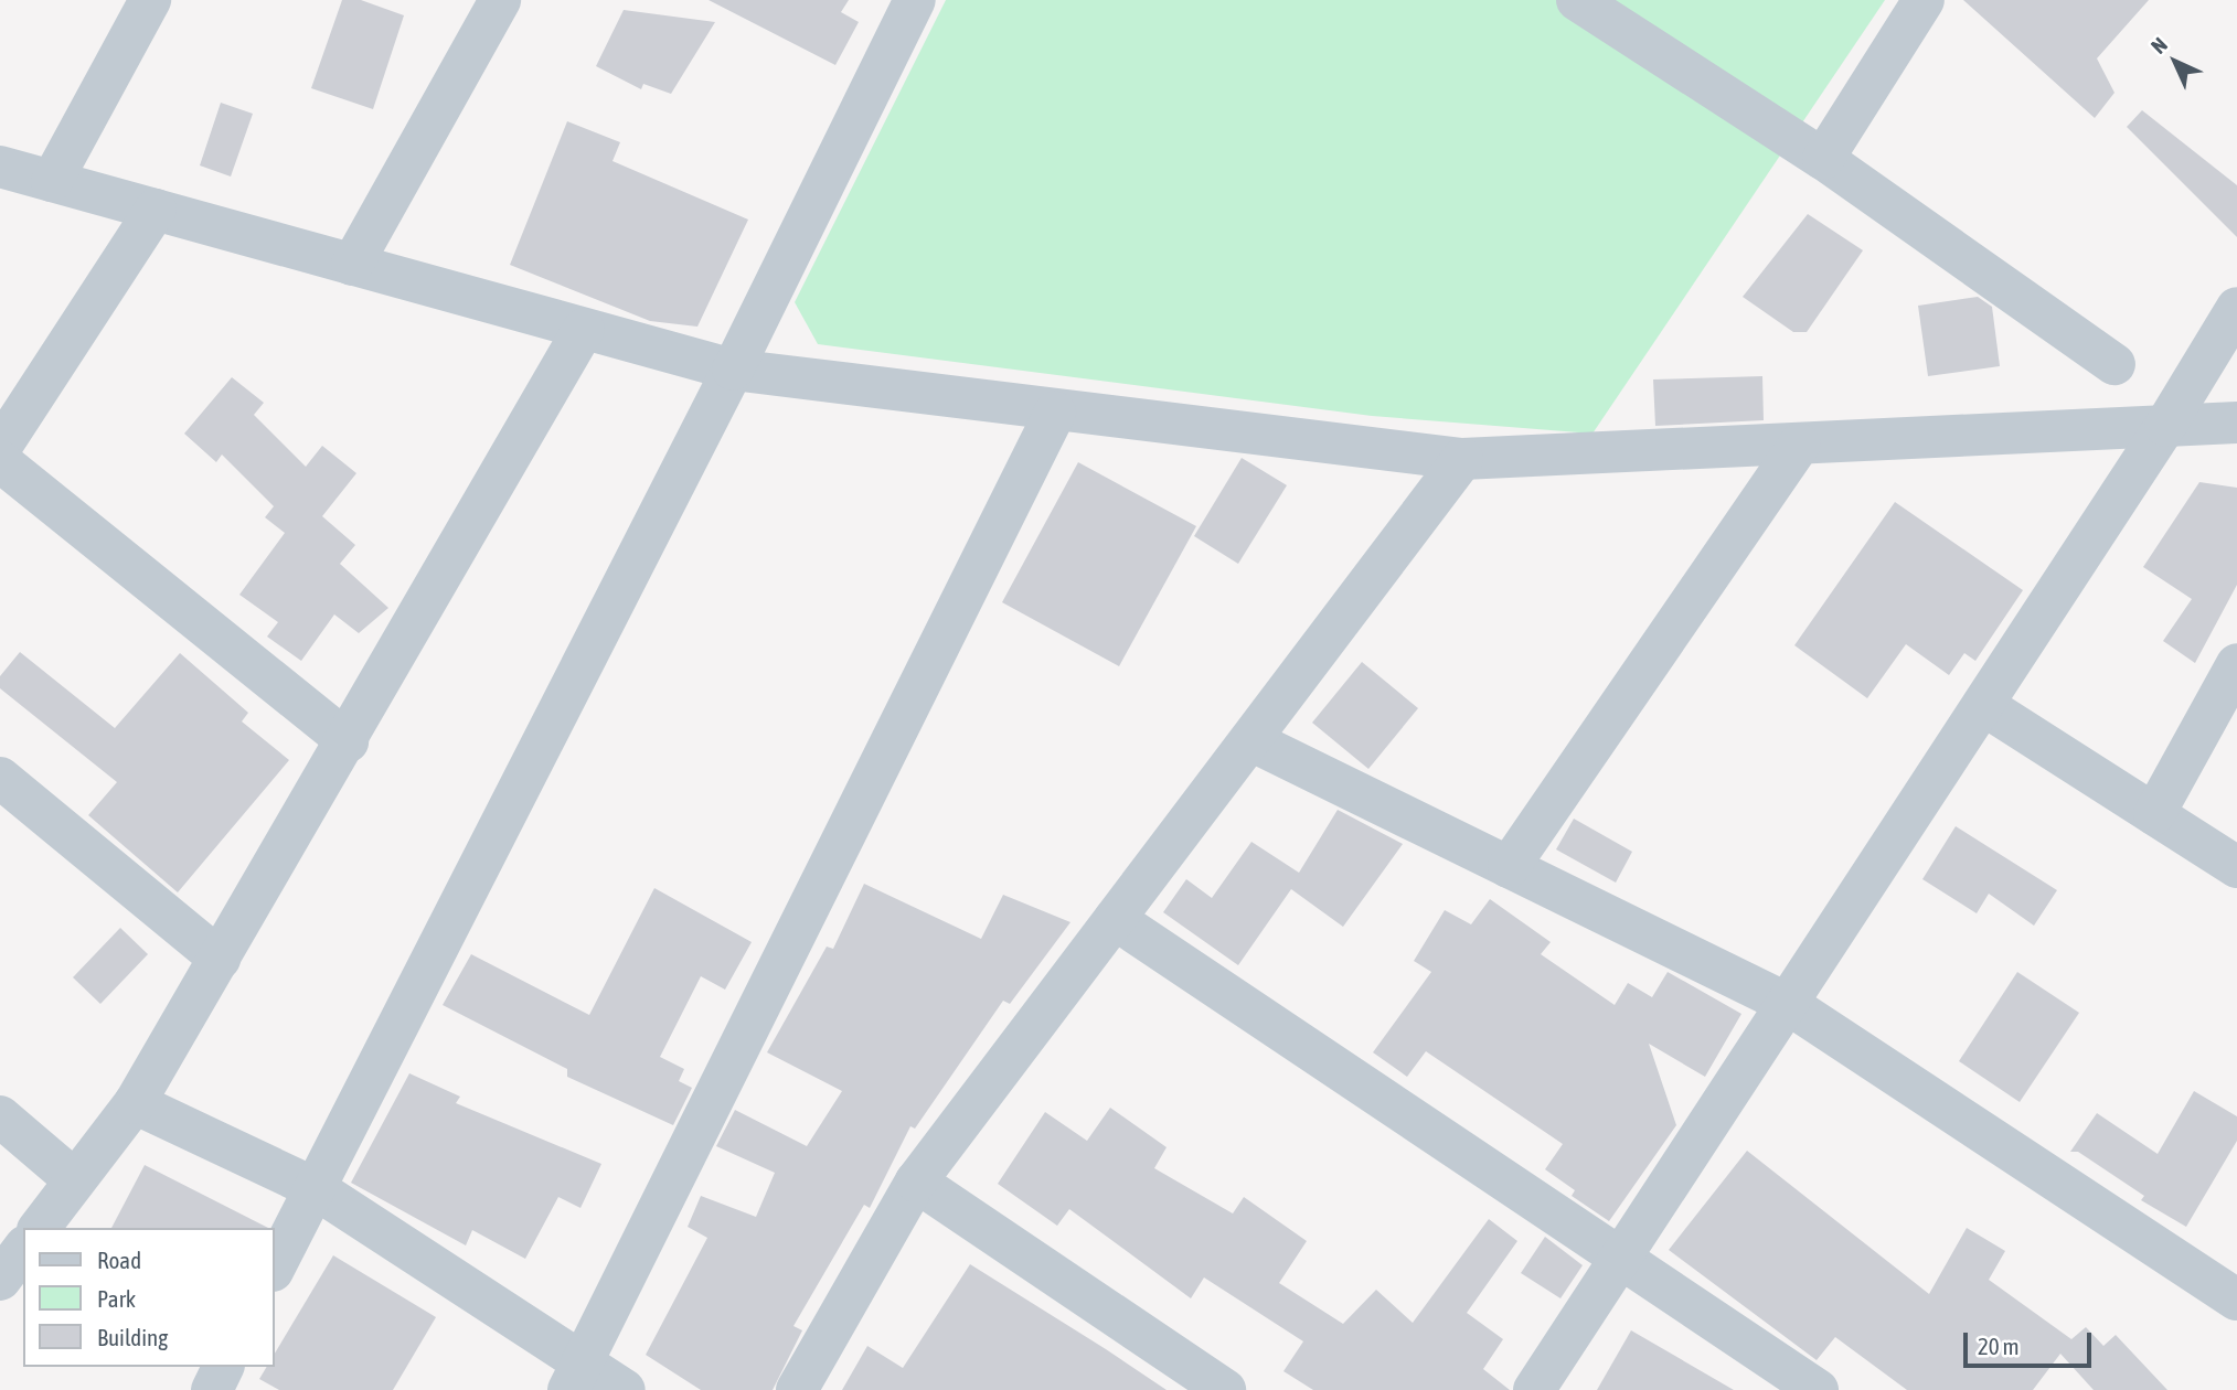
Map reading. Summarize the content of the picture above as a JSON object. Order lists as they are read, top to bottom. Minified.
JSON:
{"legend":["Road","Park","Building"],"scale_bar":"20 m","north":"top left"}
